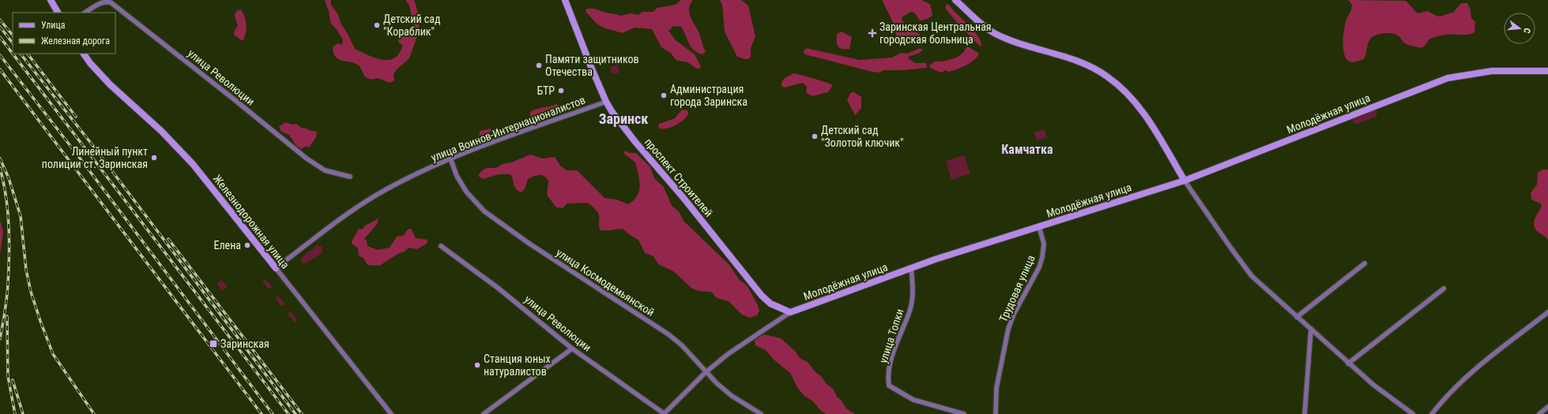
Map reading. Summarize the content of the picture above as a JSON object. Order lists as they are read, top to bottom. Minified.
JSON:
{"streets":{"street":["улица Революции","Молодёжная улица","улица Воинов-Интернационалистов","проспект Строителей","Железнодорожная улица","улица Космодемьянской","Трудовая улица","улица Топки"]},"crossings":[["улица Революции","Молодёжная улица"],["Молодёжная улица","проспект Строителей"],["Молодёжная улица","улица Космодемьянской"],["Молодёжная улица","Трудовая улица"],["Молодёжная улица","улица Топки"],["улица Воинов-Интернационалистов","проспект Строителей"],["улица Воинов-Интернационалистов","Железнодорожная улица"],["улица Воинов-Интернационалистов","улица Космодемьянской"]],"districts":["Заринск","Камчатка"],"places":{"other":["Детский сад \"Кораблик\"","Памяти защитников Отечества","БТР","Администрация города Заринска","Детский сад \"Золотой ключик\"","Линейный пункт полиции ст. Заринская","Елена","Станция юных натуралистов"],"health":["Заринская Центральная городская больница"],"transit":["Заринская"]},"legend":["Улица","Железная дорога"],"north":"right"}
